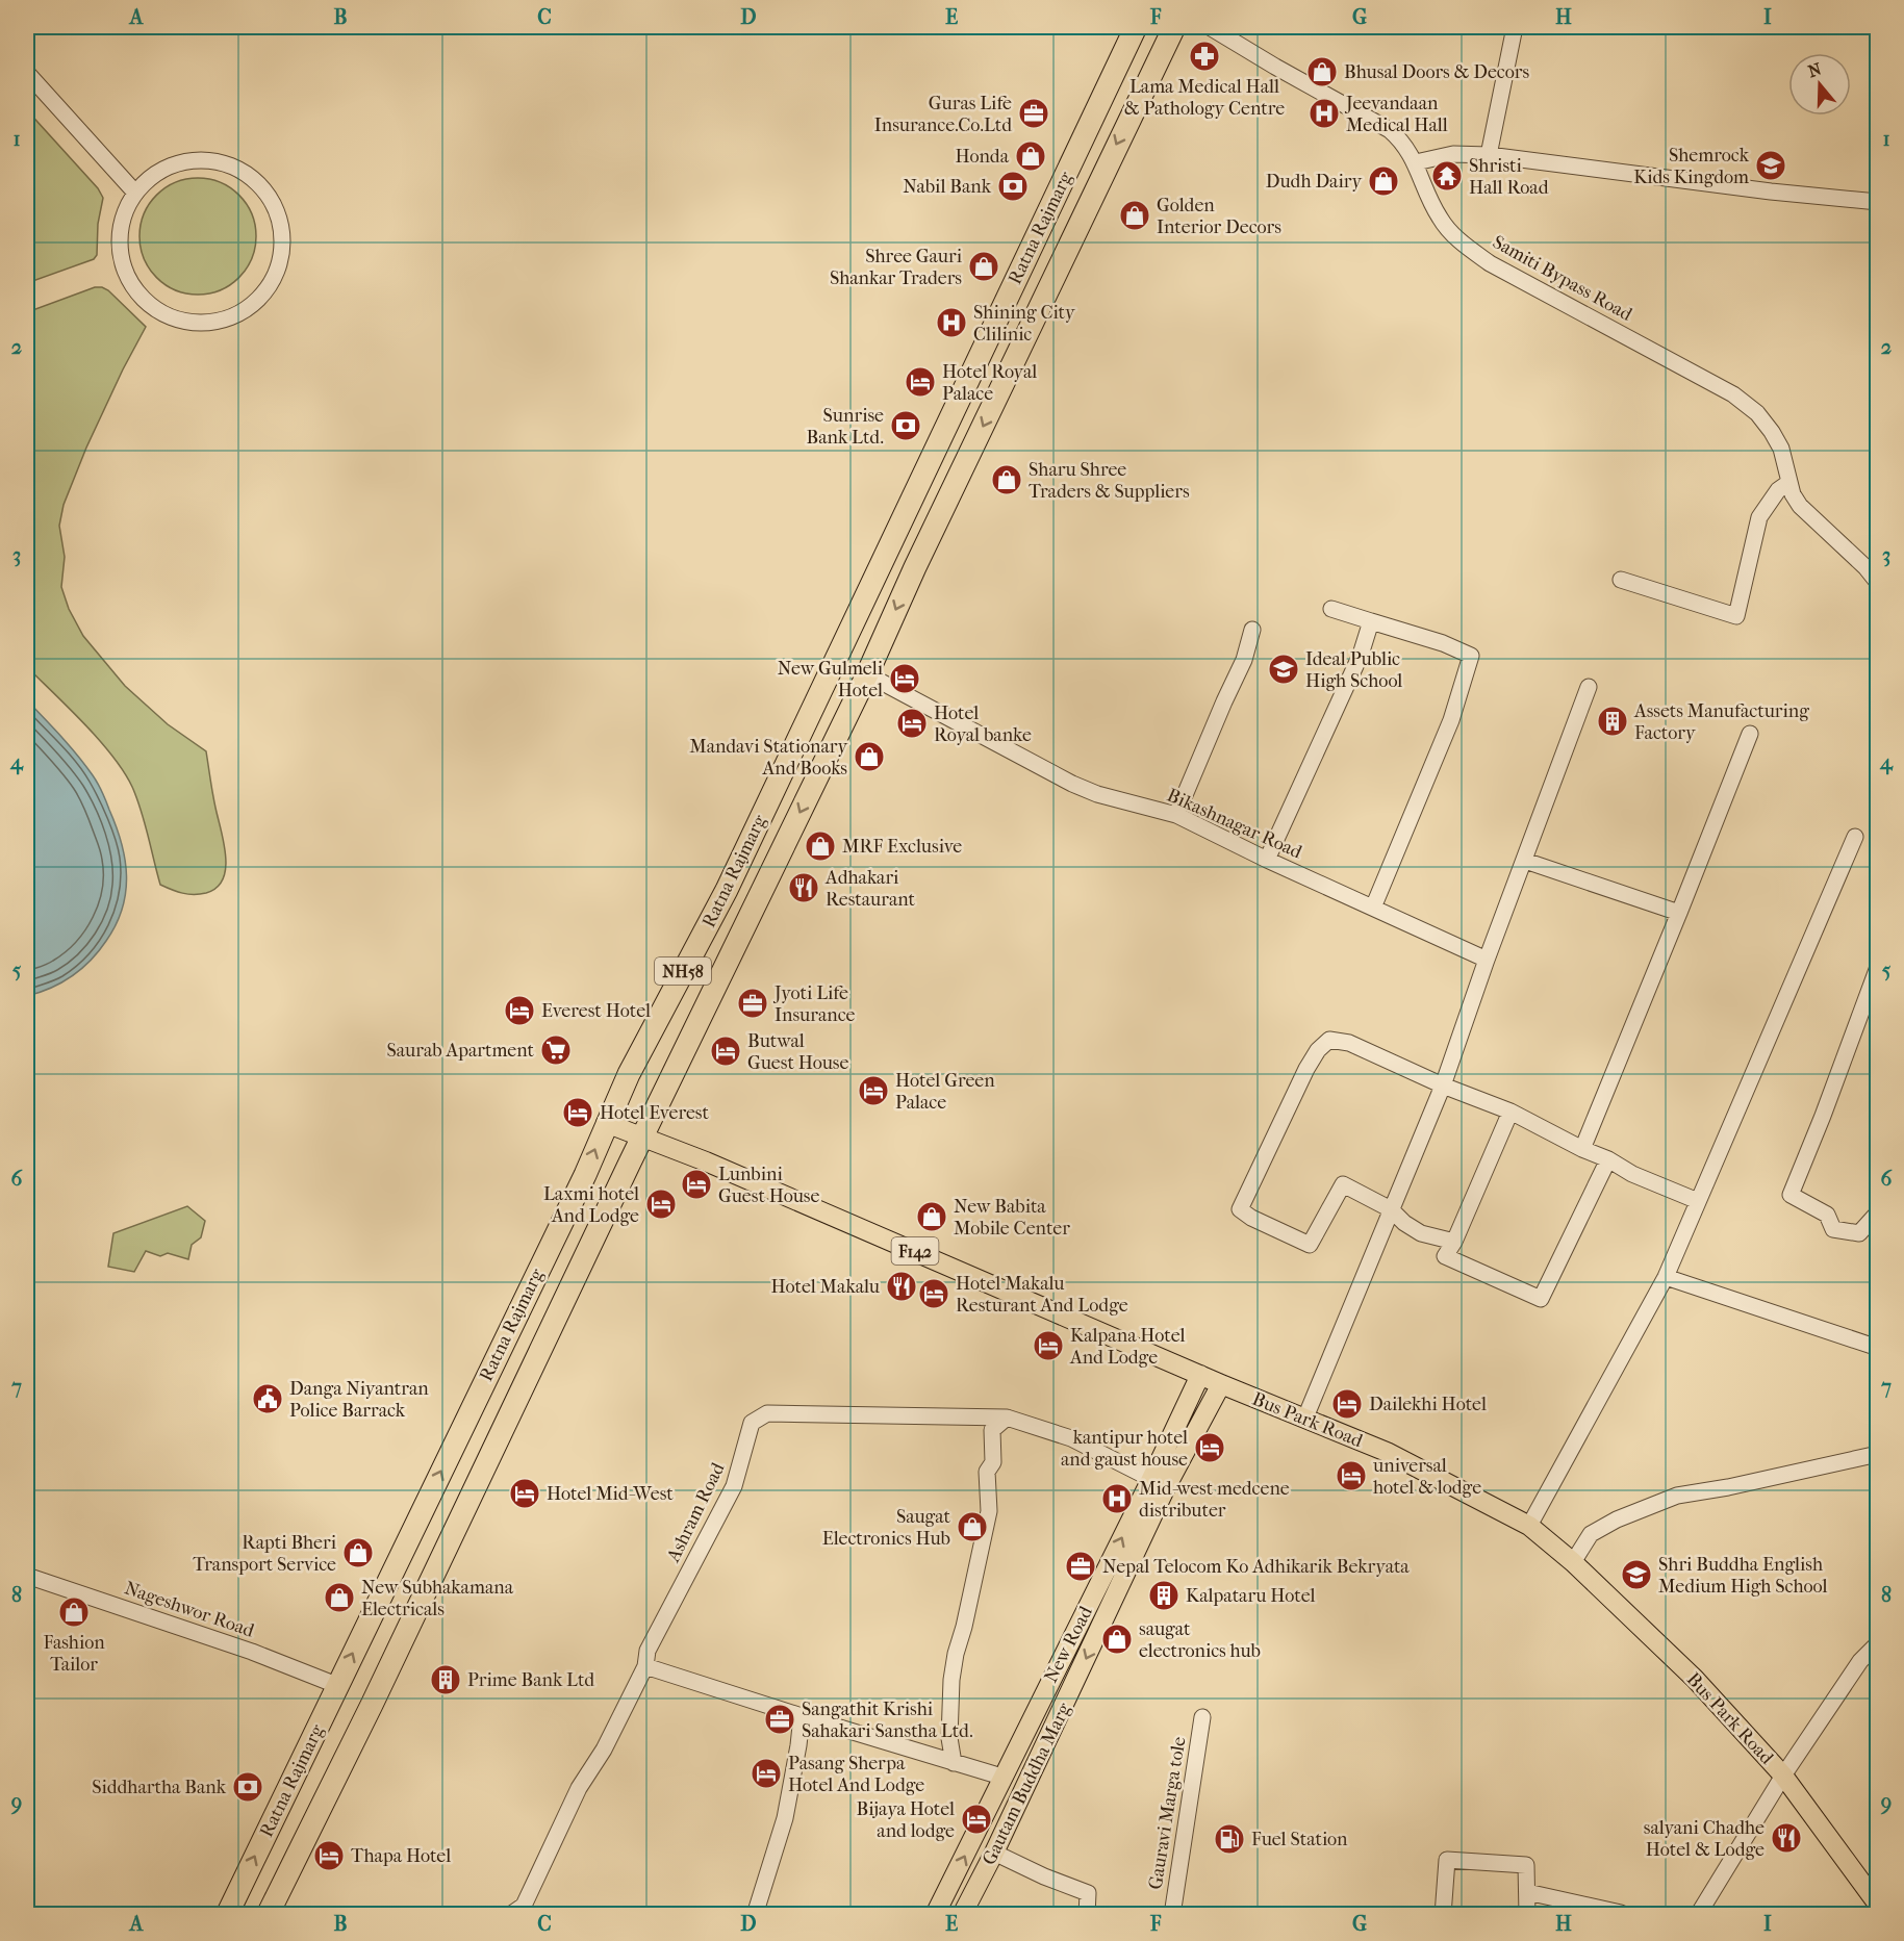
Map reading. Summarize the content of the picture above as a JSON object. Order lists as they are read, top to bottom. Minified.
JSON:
{"streets":{"highway":["Ratna Rajmarg","NH58"],"main road":["F142","Bus Park Road","New Road","Gautam Buddha Marg"],"street":["Samiti Bypass Road","Bikashnagar Road","Ashram Road","Nageshwor Road","Gauravi Marga tole"]},"crossings":[["Ratna Rajmarg","Bikashnagar Road"],["Ratna Rajmarg","Bus Park Road"],["Ratna Rajmarg","Nageshwor Road"],["Bus Park Road","New Road"],["Bus Park Road","Gautam Buddha Marg"],["Ashram Road","New Road"]],"one_way":["New Road","Gautam Buddha Marg"],"places":{"pharmacy":["Lama Medical Hall & Pathology Centre"],"shop":["Bhusal Doors & Decors","Honda","Dudh Dairy","Golden Interior Decors","Shree Gauri Shankar Traders","Sharu Shree Traders & Suppliers","Mandavi Stationary And Books","MRF Exclusive","New Babita Mobile Center","Saugat Electronics Hub","Rapti Bheri Transport Service","New Subhakamana Electricals","Fashion Tailor","saugat electronics hub"],"office":["Guras Life Insurance.Co.Ltd","Jyoti Life Insurance","Nepal Telocom Ko Adhikarik Bekryata","Sangathit Krishi Sahakari Sanstha Ltd."],"hospital":["Jeevandaan Medical Hall","Shining City Clilinic","Mid-west medcene distributer"],"school or university":["Shemrock Kids Kingdom","Ideal Public High School","Shri Buddha English Medium High School"],"temple":["Shristi Hall Road"],"bank":["Nabil Bank","Sunrise Bank Ltd.","Siddhartha Bank"],"hotel":["Hotel Royal Palace","New Gulmeli Hotel","Hotel Royal banke","Everest Hotel","Butwal Guest House","Hotel Green Palace","Hotel Everest","Lunbini Guest House","Laxmi hotel And Lodge","Hotel Makalu Resturant And Lodge","Kalpana Hotel And Lodge","Dailekhi Hotel","kantipur hotel and gaust house","universal hotel & lodge","Hotel Mid-West","Pasang Sherpa Hotel And Lodge","Bijaya Hotel and lodge","Thapa Hotel"],"building":["Assets Manufacturing Factory","Kalpataru Hotel","Prime Bank Ltd"],"restaurant":["Adhakari Restaurant","Hotel Makalu","salyani Chadhe Hotel & Lodge"],"supermarket":["Saurab Apartment"],"public building":["Danga Niyantran Police Barrack"],"fuel station":["Fuel Station"]},"north":"top","grid":{"columns":["A","B","C","D","E","F","G","H","I"],"rows":["1","2","3","4","5","6","7","8","9"]}}
